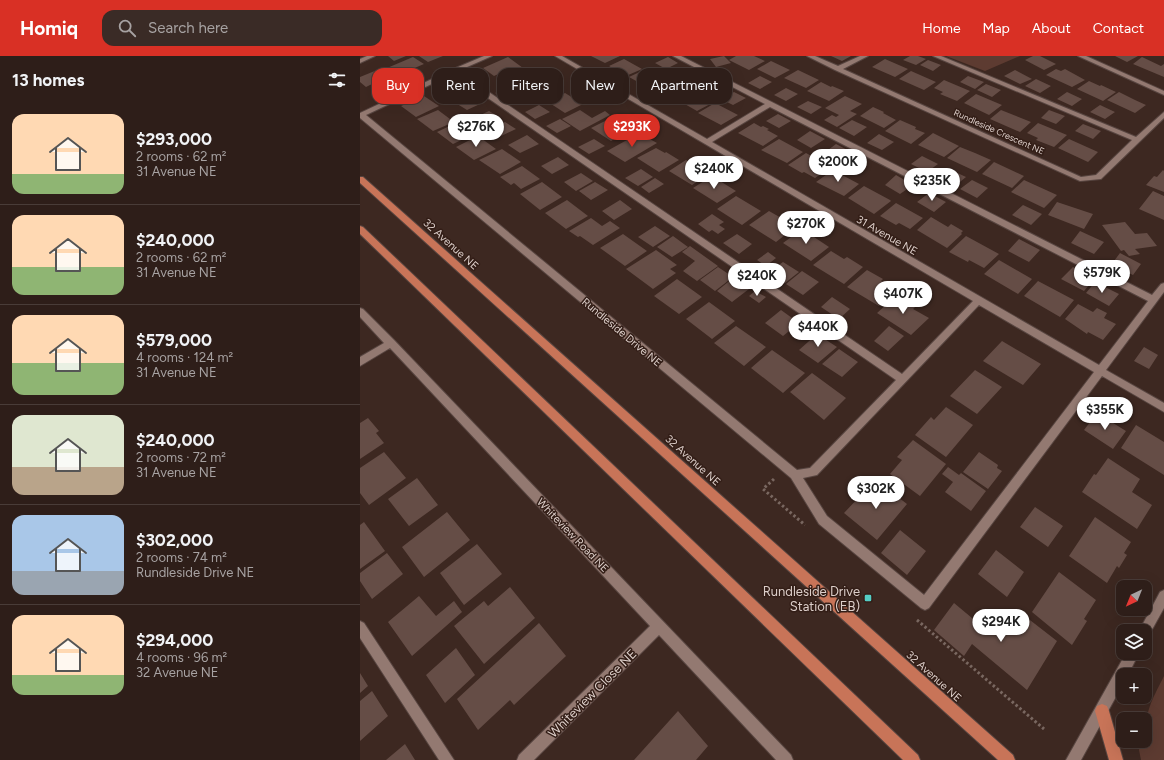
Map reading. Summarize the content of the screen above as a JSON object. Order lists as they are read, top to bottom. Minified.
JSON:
{"streets":{"main road":["32 Avenue NE"],"street":["Rundleside Crescent NE","31 Avenue NE","Rundleside Drive NE","Whiteview Road NE","Whiteview Close NE"]},"crossings":[["31 Avenue NE","Rundleside Drive NE"],["Whiteview Road NE","Whiteview Close NE"]],"places":{"transit":["Rundleside Drive Station (EB)"]},"north":"bottom left","page":{"header":"Homiq","search":"Search here","nav":["Home","Map","About","Contact"],"heading":"13 homes","chip":["Buy","Rent","Filters","New","Apartment"],"list":[{"name":"$293,000","note":"2 rooms · 62 m² · 31 Avenue NE"},{"name":"$240,000","note":"2 rooms · 62 m² · 31 Avenue NE"},{"name":"$579,000","note":"4 rooms · 124 m² · 31 Avenue NE"},{"name":"$240,000","note":"2 rooms · 72 m² · 31 Avenue NE"},{"name":"$302,000","note":"2 rooms · 74 m² · Rundleside Drive NE"},{"name":"$294,000","note":"4 rooms · 96 m² · 32 Avenue NE"}],"price":["$276K","$293K","$200K","$240K","$235K","$270K","$579K","$240K","$407K","$440K","$355K","$302K","$294K"],"map_buttons":["+","−"]}}
